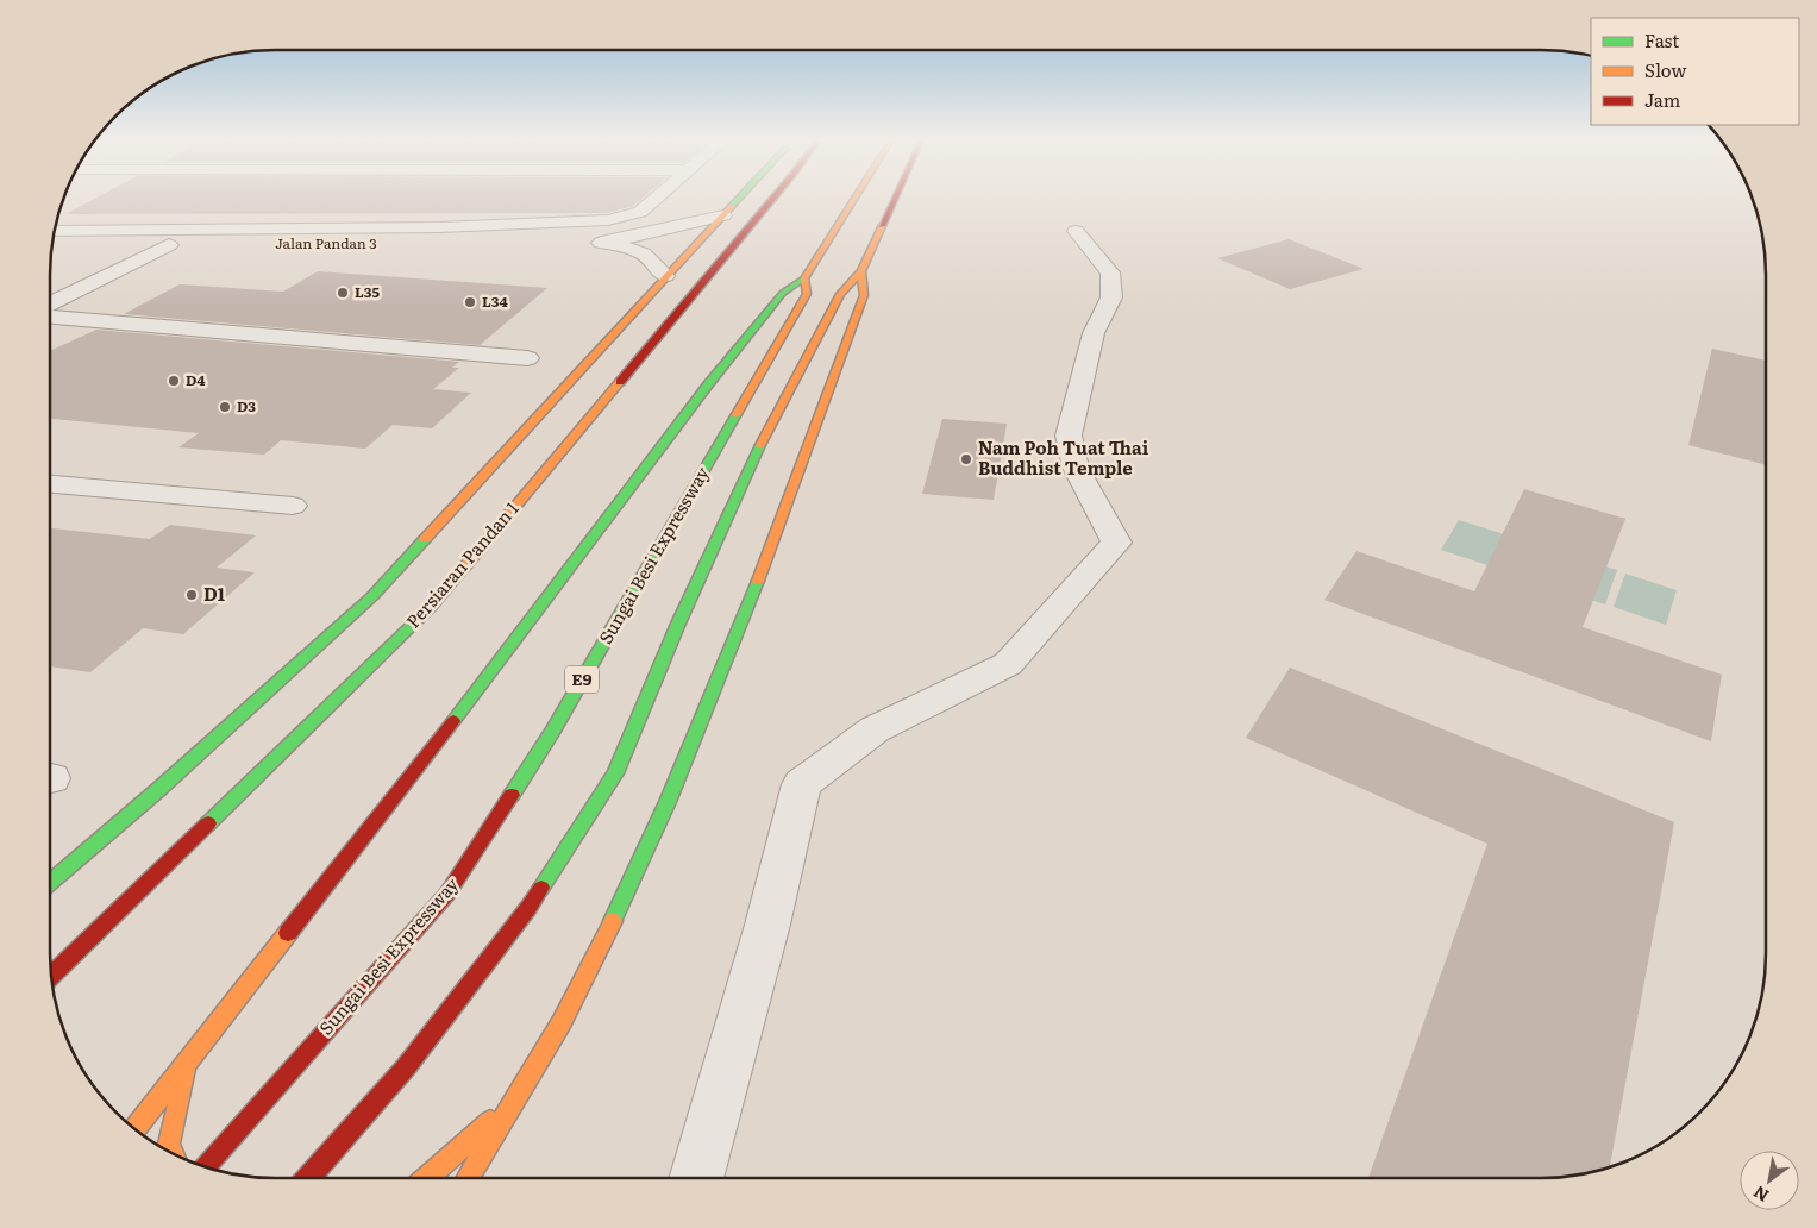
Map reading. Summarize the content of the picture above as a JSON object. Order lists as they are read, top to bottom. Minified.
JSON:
{"streets":{"main road":["Sungai Besi Expressway","Persiaran Pandan 1","E9"],"street":["Jalan Pandan 3"]},"places":["L35","L34","D4","D3","Nam Poh Tuat Thai Buddhist Temple","D1"],"legend":["Fast","Slow","Jam"],"north":"bottom left"}
